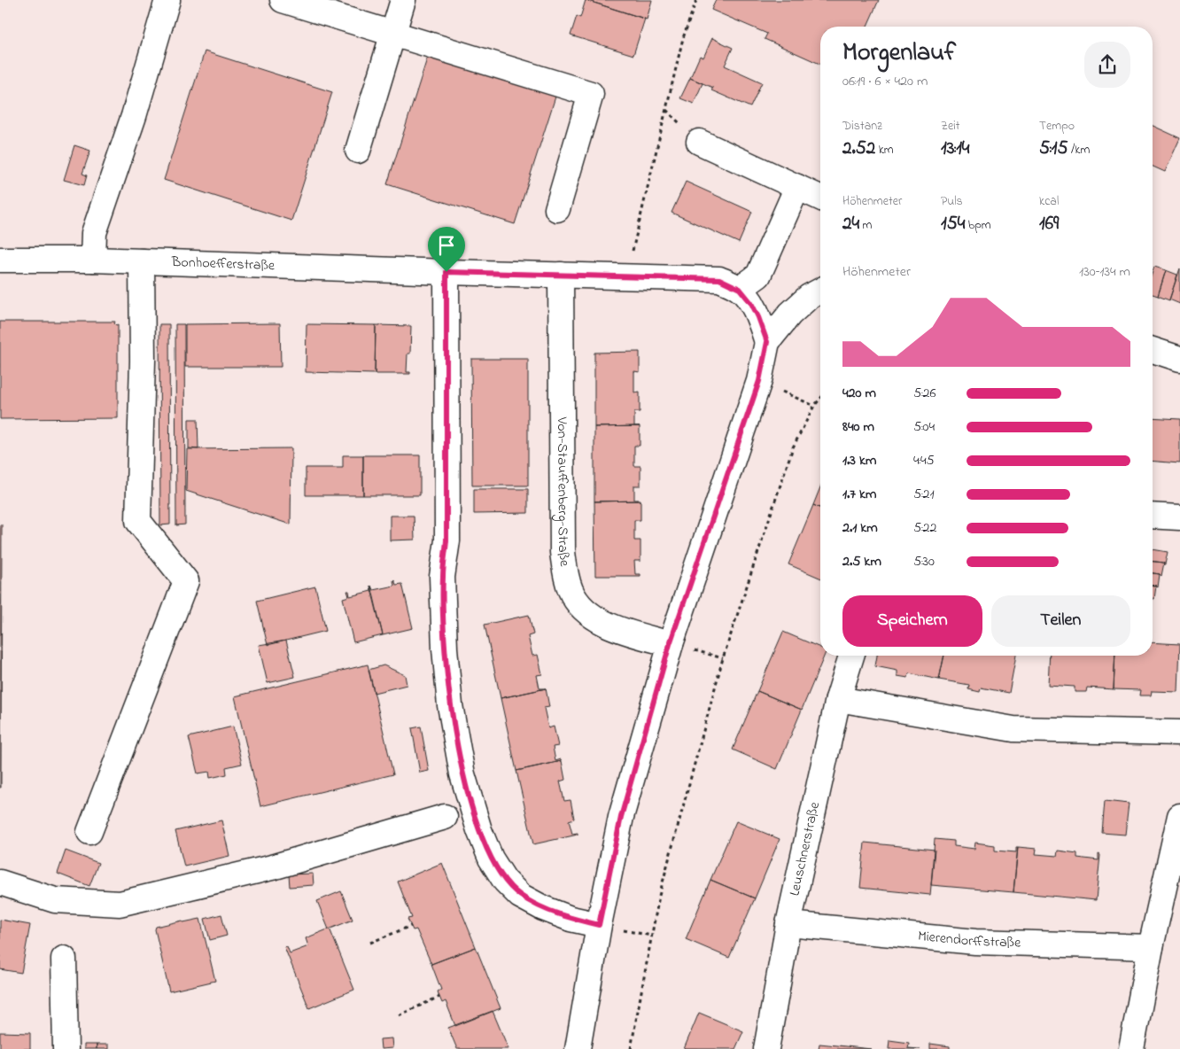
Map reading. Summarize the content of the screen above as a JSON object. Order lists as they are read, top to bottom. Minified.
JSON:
{"streets":{"street":["Bonhoefferstraße","Von-Stauffenberg-Straße","Leuschnerstraße","Mierendorffstraße"]},"crossings":[["Bonhoefferstraße","Von-Stauffenberg-Straße"],["Leuschnerstraße","Mierendorffstraße"]],"page":{"heading":["Morgenlauf","06:19 · 6 × 420 m"],"stats":[["Distanz","2.52 km"],["Zeit","13:14"],["Tempo","5:15 /km"],["Höhenmeter","24 m"],["Puls","154 bpm"],["kcal","169"]],"chart":["Höhenmeter","130–134 m"],"list":[{"name":"420 m","note":"5:26"},{"name":"840 m","note":"5:04"},{"name":"1.3 km","note":"4:45"},{"name":"1.7 km","note":"5:21"},{"name":"2.1 km","note":"5:22"},{"name":"2.5 km","note":"5:30"}],"buttons":["Speichern","Teilen"]}}
